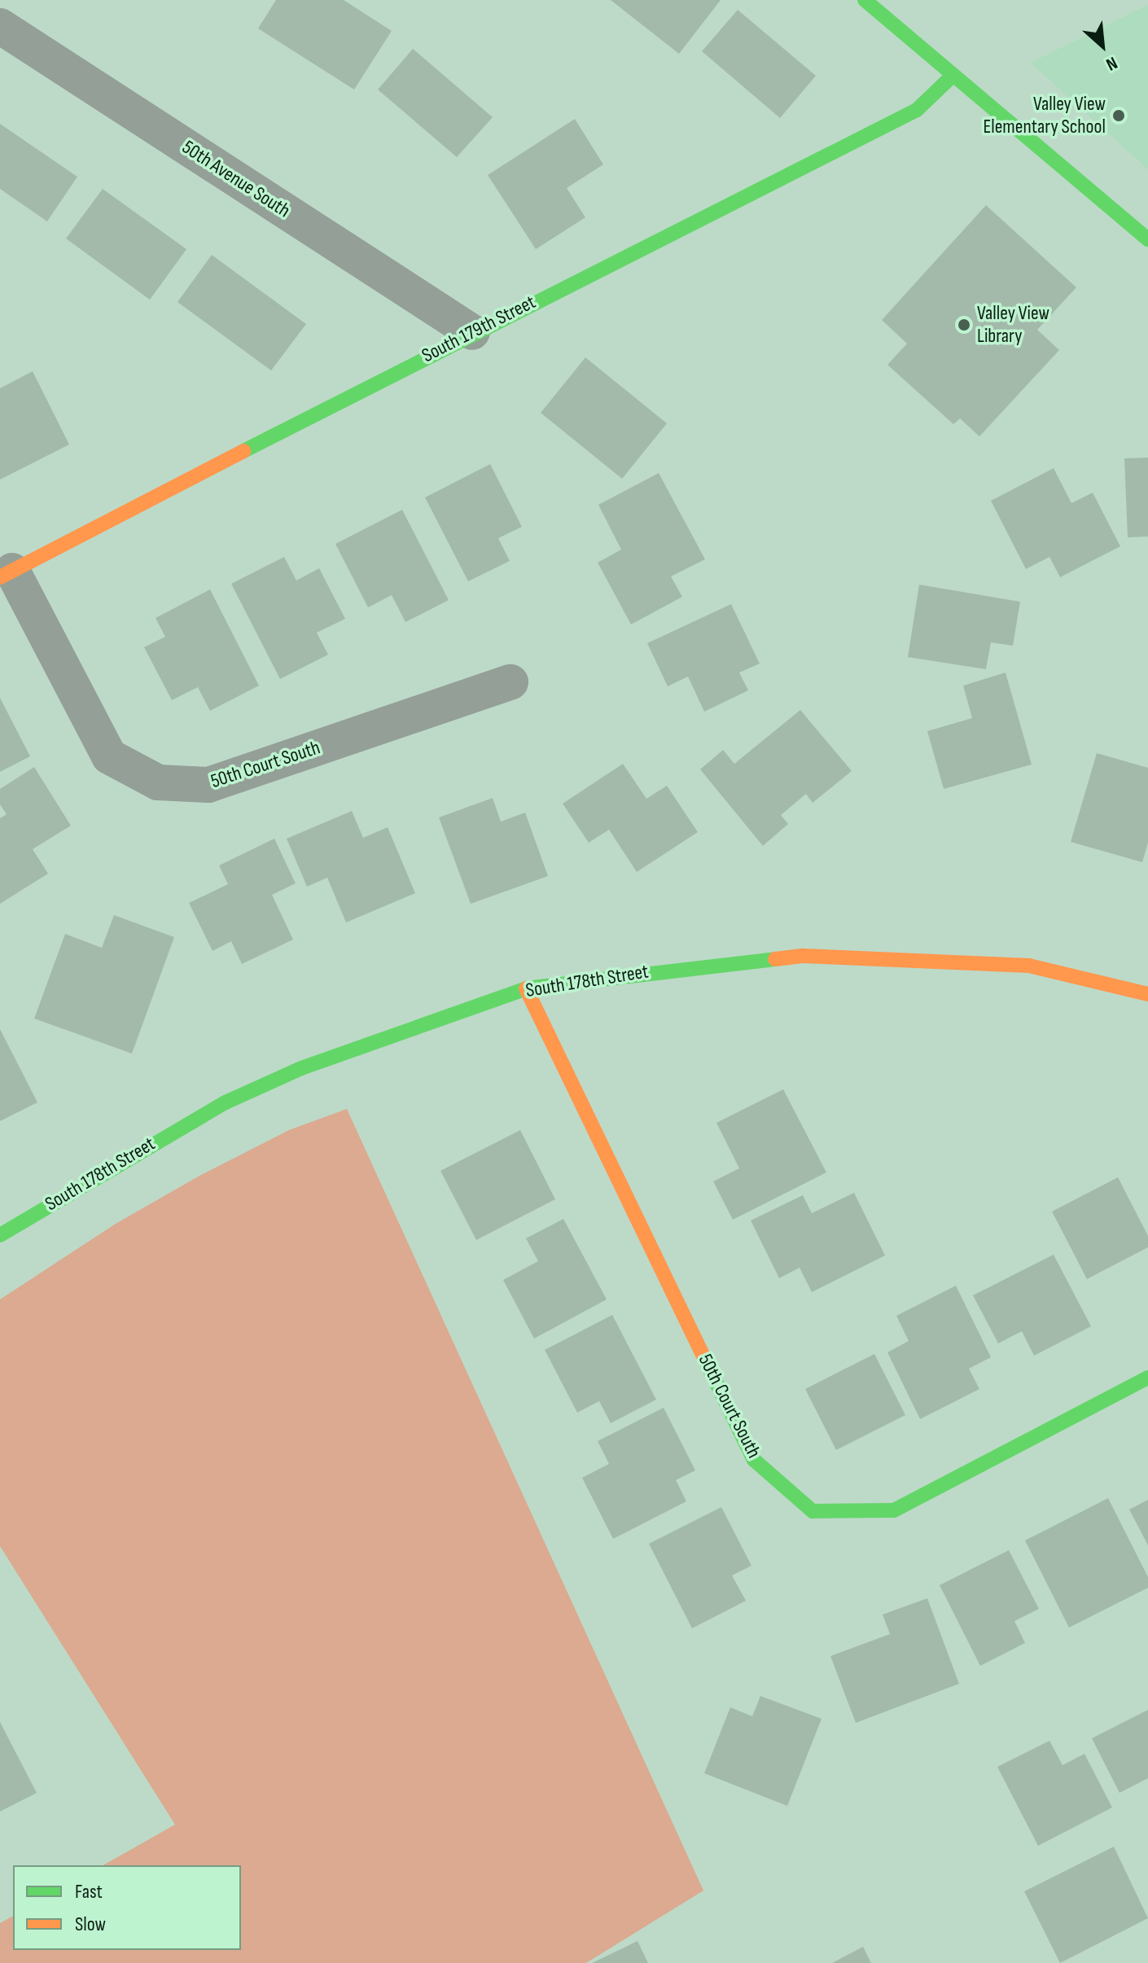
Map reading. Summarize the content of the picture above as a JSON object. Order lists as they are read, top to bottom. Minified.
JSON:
{"streets":{"street":["50th Avenue South","South 179th Street","50th Court South","South 178th Street"]},"crossings":[["50th Avenue South","South 179th Street"],["South 179th Street","50th Court South"],["50th Court South","South 178th Street"]],"places":["Valley View Elementary School","Valley View Library"],"legend":["Fast","Slow"],"north":"bottom right"}
